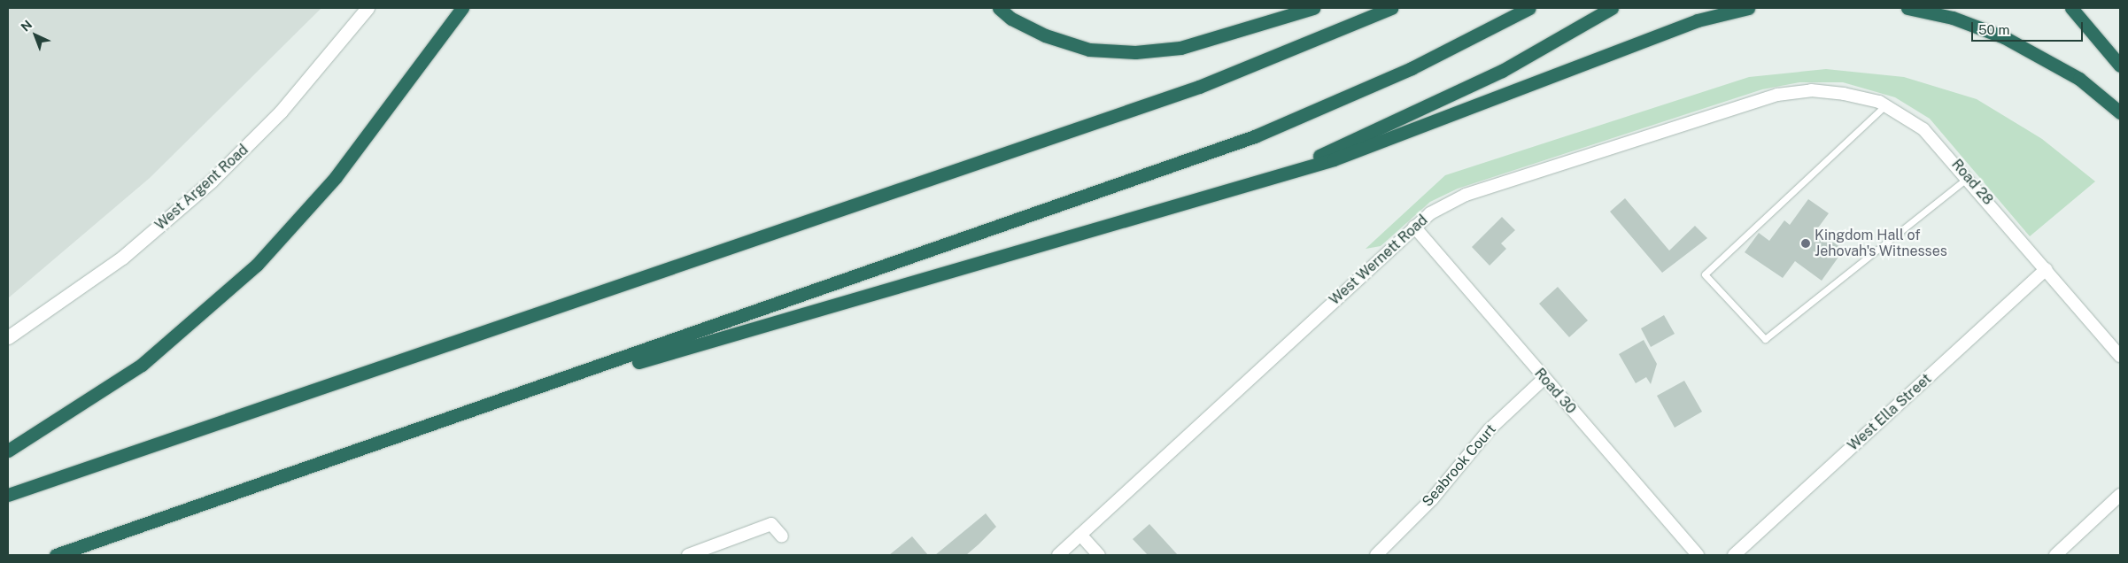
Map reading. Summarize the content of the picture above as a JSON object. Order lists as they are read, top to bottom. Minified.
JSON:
{"streets":{"main road":["West Argent Road"],"street":["Road 28","West Wernett Road","Road 30","West Ella Street","Seabrook Court"]},"crossings":[["Road 28","West Wernett Road"],["Road 28","West Ella Street"],["West Wernett Road","Road 30"],["Road 30","Seabrook Court"]],"places":["Kingdom Hall of Jehovah's Witnesses"],"scale_bar":"50 m","north":"top left"}
